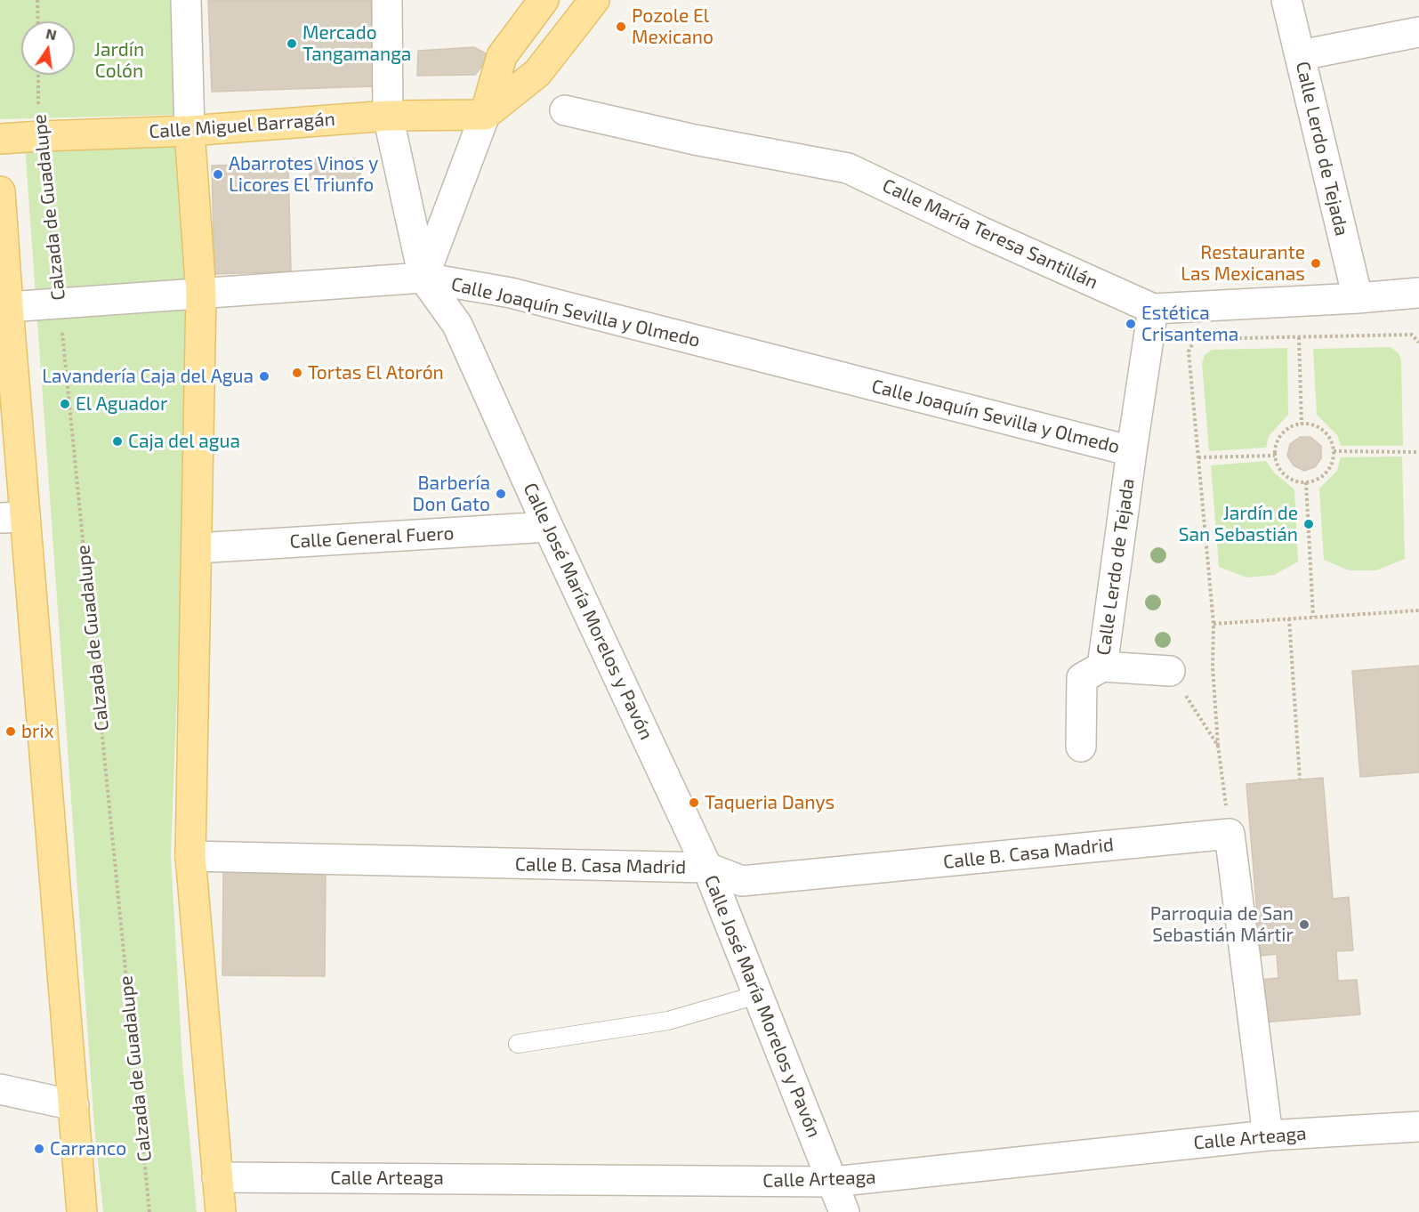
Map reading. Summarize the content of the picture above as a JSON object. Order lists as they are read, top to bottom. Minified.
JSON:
{"streets":{"main road":["Calle Miguel Barragán"],"street":["Calle Lerdo de Tejada","Calle María Teresa Santillán","Calle Joaquín Sevilla y Olmedo","Calle General Fuero","Calle José María Morelos y Pavón","Calle B. Casa Madrid","Calle Arteaga"],"path":["Calzada de Guadalupe"]},"crossings":[["Calle Miguel Barragán","Calzada de Guadalupe"],["Calle Miguel Barragán","Calle José María Morelos y Pavón"],["Calle Lerdo de Tejada","Calle María Teresa Santillán"],["Calle Lerdo de Tejada","Calle Joaquín Sevilla y Olmedo"],["Calzada de Guadalupe","Calle Joaquín Sevilla y Olmedo"],["Calle Joaquín Sevilla y Olmedo","Calle José María Morelos y Pavón"],["Calle General Fuero","Calle José María Morelos y Pavón"],["Calle José María Morelos y Pavón","Calle B. Casa Madrid"],["Calle José María Morelos y Pavón","Calle Arteaga"]],"parks":["Jardín Colón"],"places":["Pozole El Mexicano","Mercado Tangamanga","Abarrotes Vinos y Licores El Triunfo","Restaurante Las Mexicanas","Estética Crisantema","Tortas El Atorón","Lavandería Caja del Agua","El Aguador","Caja del agua","Barbería Don Gato","Jardín de San Sebastián","brix","Taqueria Danys","Parroquia de San Sebastián Mártir","Carranco"],"north":"top"}
